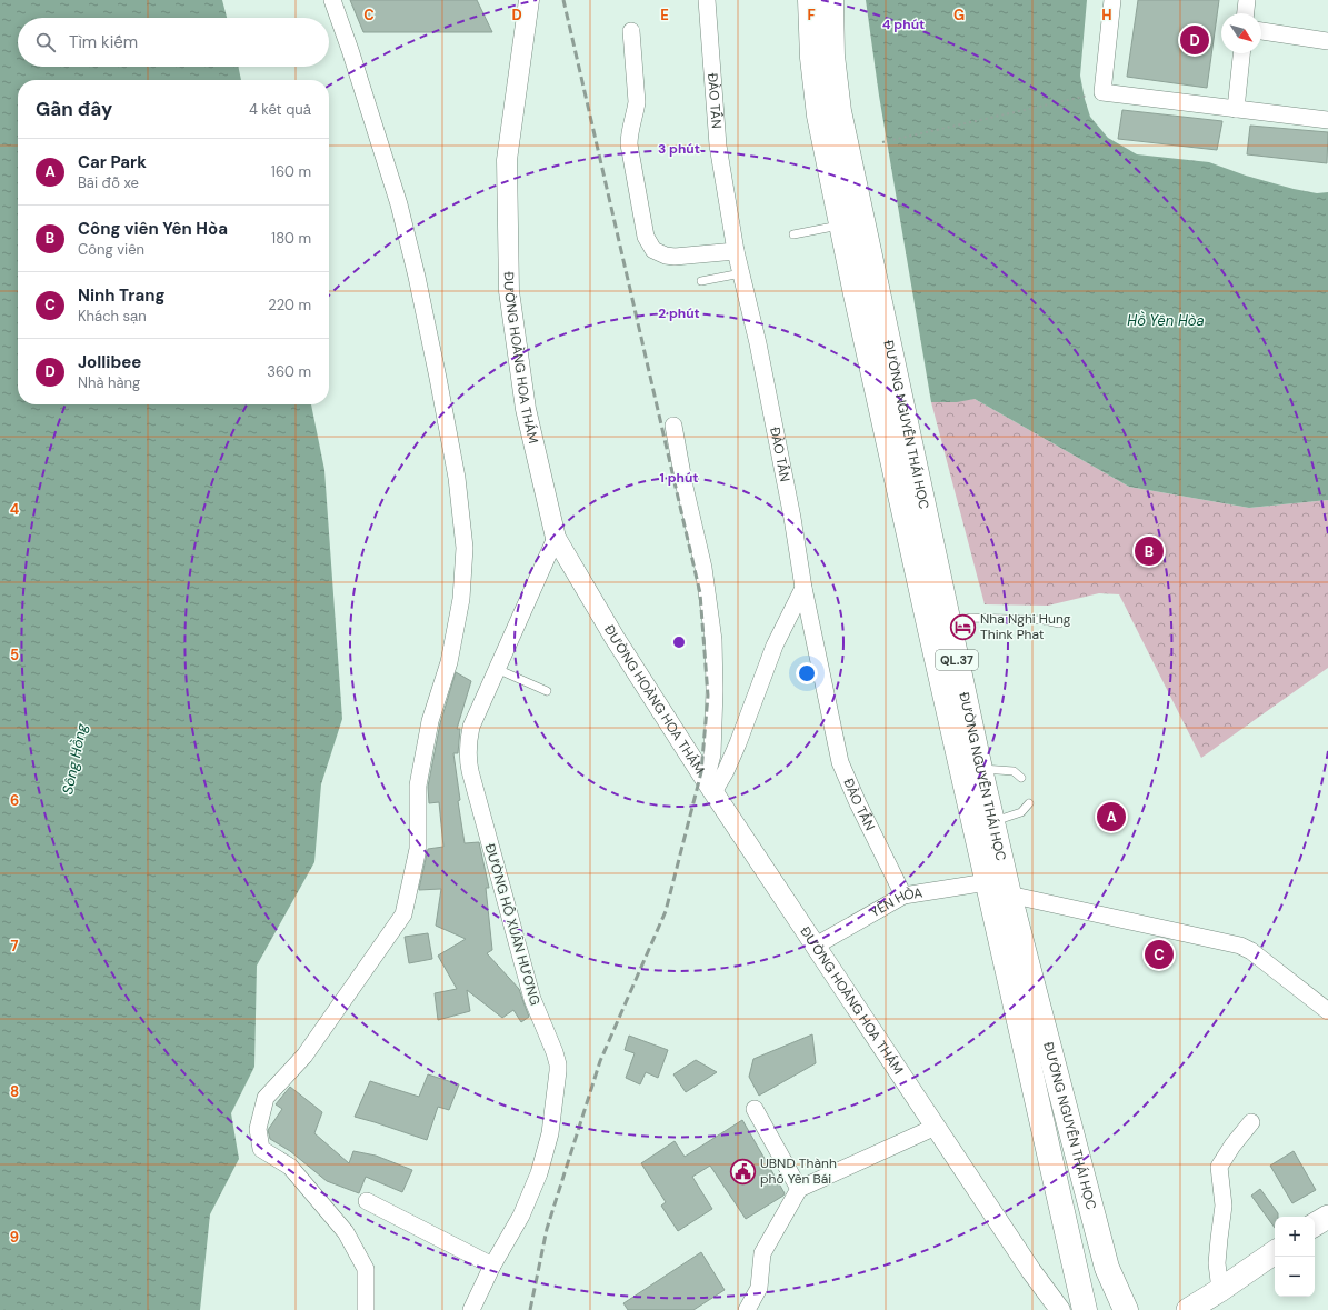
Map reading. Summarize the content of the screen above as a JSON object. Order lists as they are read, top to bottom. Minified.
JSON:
{"streets":{"main road":["ĐƯỜNG NGUYỄN THÁI HỌC","QL.37"],"street":["ĐÀO TẤN","ĐƯỜNG HOÀNG HOA THÁM","YÊN HÒA","ĐƯỜNG HỒ XUÂN HƯƠNG"]},"crossings":[["ĐÀO TẤN","YÊN HÒA"],["ĐƯỜNG HOÀNG HOA THÁM","YÊN HÒA"],["ĐƯỜNG HOÀNG HOA THÁM","ĐƯỜNG HỒ XUÂN HƯƠNG"],["ĐƯỜNG NGUYỄN THÁI HỌC","YÊN HÒA"]],"water":["Hồ Yên Hòa","Sông Hồng"],"places":{"hotel":["Nha Nghi Hung Think Phat"],"public building":["UBND Thành phố Yên Bái"]},"north":"bottom right","page":{"search":"Tìm kiếm","pins":["D","B","A","C"],"heading":["Gần đây","4 kết quả"],"list":[{"mark":"A","name":"Car Park","note":"Bãi đỗ xe","value":"160 m"},{"mark":"B","name":"Công viên Yên Hòa","note":"Công viên","value":"180 m"},{"mark":"C","name":"Ninh Trang","note":"Khách sạn","value":"220 m"},{"mark":"D","name":"Jollibee","note":"Nhà hàng","value":"360 m"}],"map_buttons":["+","−"]},"grid":{"columns":["C","D","E","F","G","H"],"rows":["4","5","6","7","8","9"]},"rings":["4 phút","3 phút","2 phút","1 phút"]}
